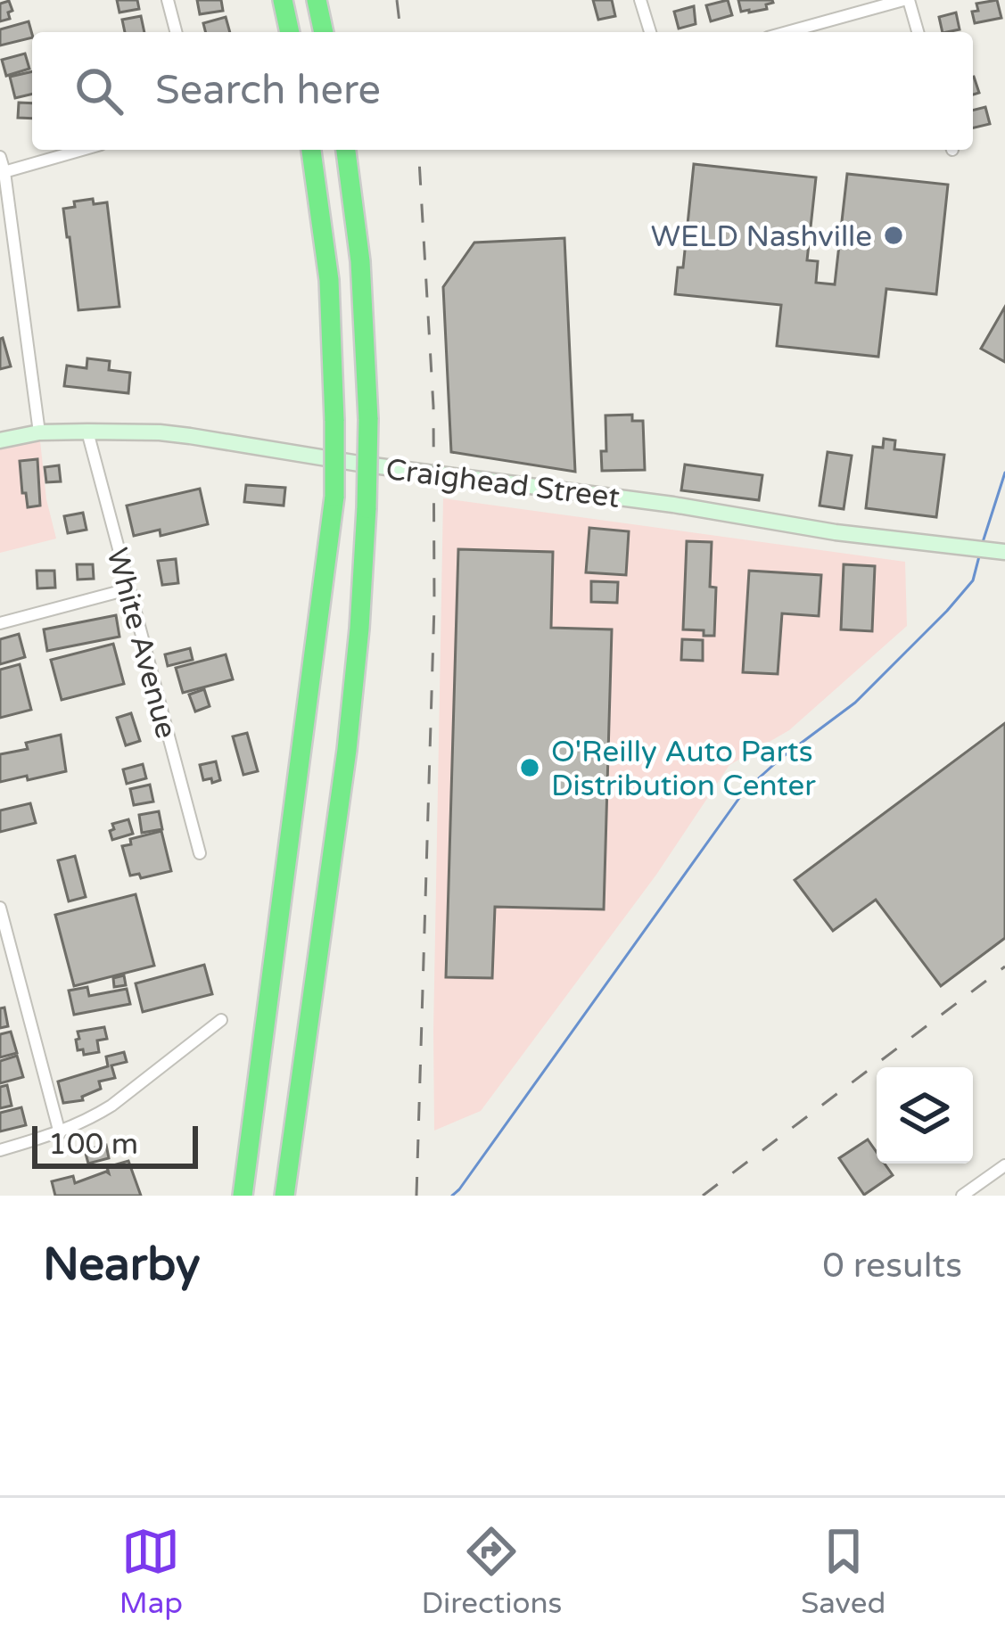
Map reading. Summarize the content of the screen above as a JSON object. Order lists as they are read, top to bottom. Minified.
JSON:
{"streets":{"street":["Craighead Street","White Avenue"]},"crossings":[["Craighead Street","White Avenue"]],"places":["WELD Nashville","O'Reilly Auto Parts Distribution Center"],"scale_bar":"100 m","page":{"search":"Search here","scale":"100 m","heading":["Nearby","0 results"],"nav":["Map","Directions","Saved"]}}
